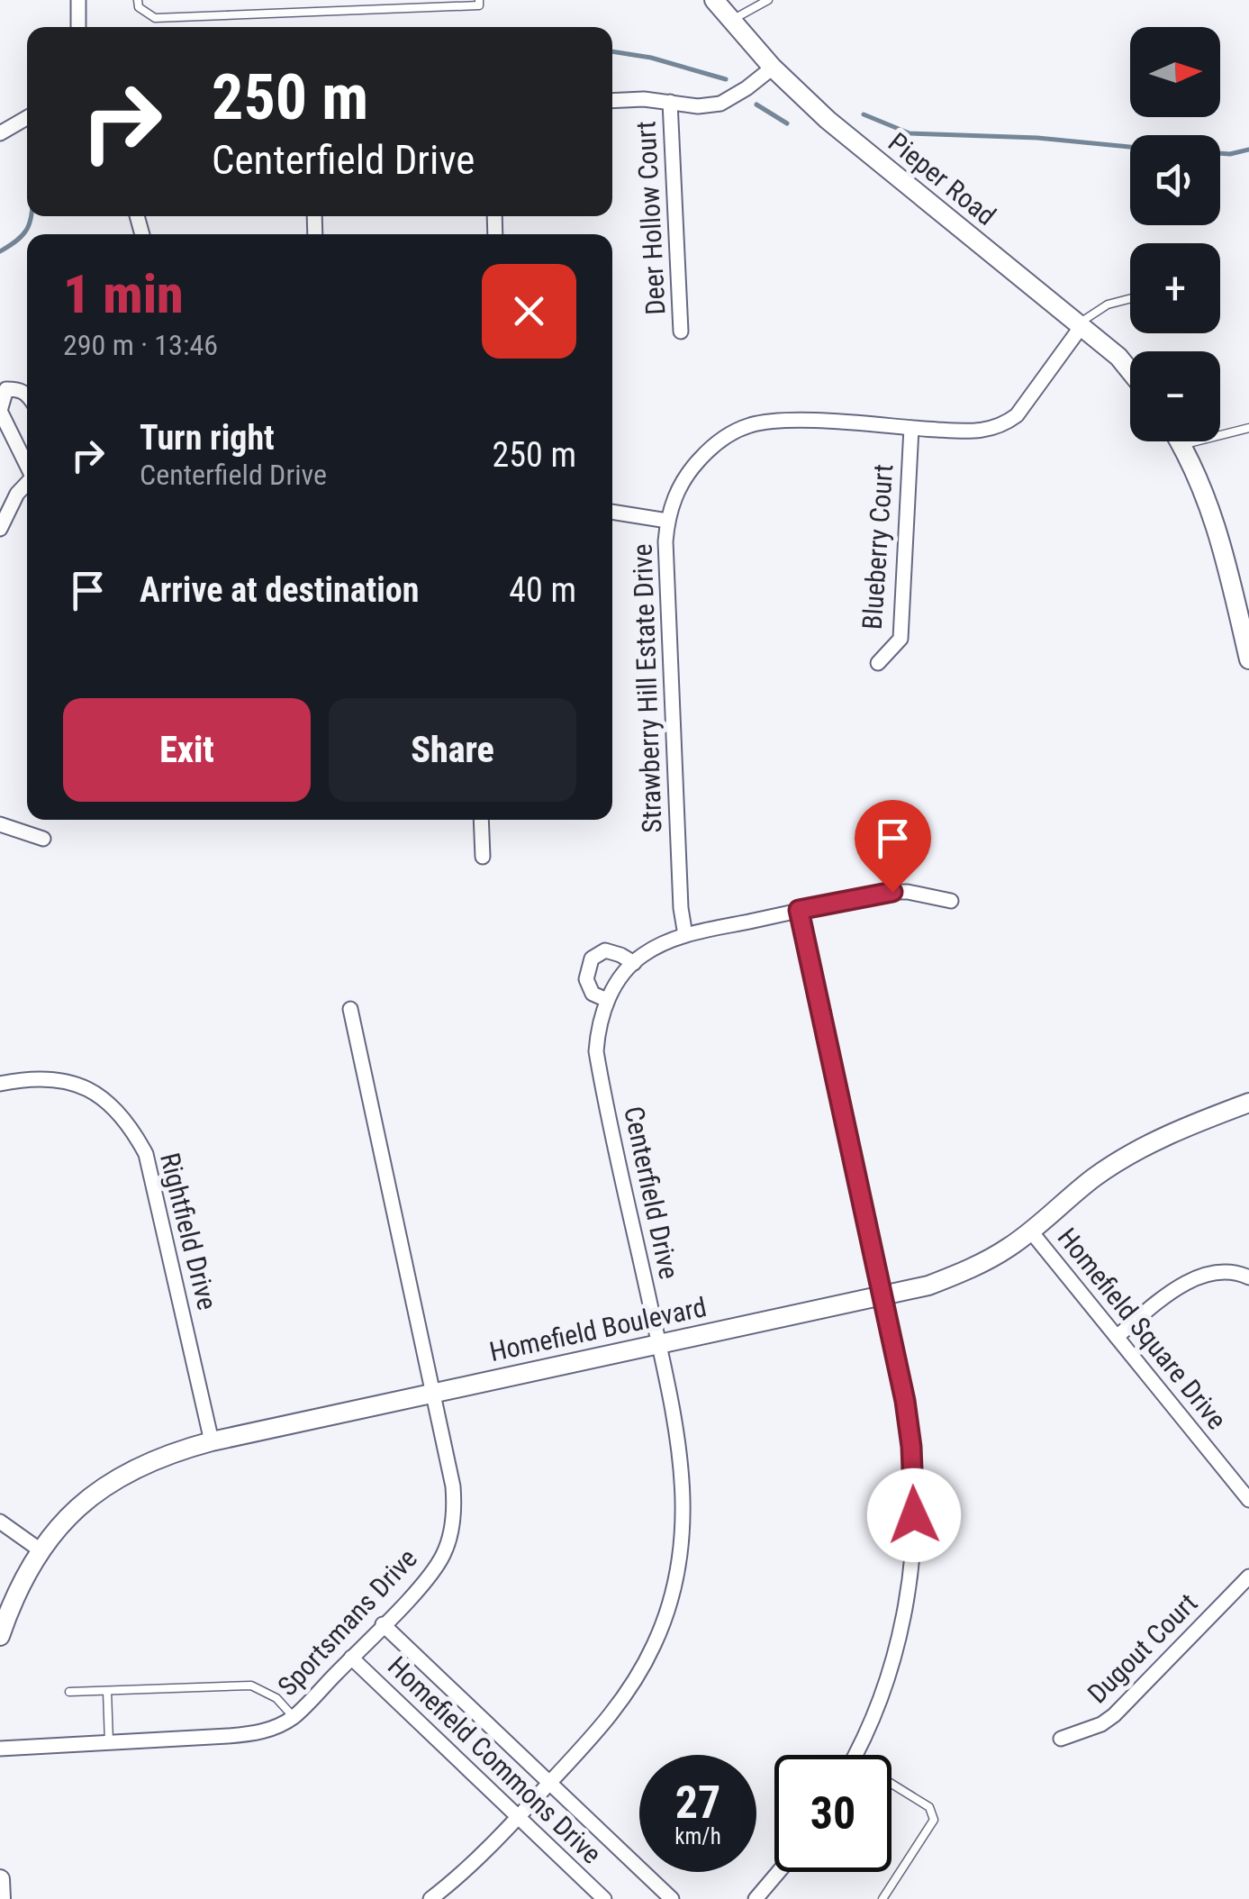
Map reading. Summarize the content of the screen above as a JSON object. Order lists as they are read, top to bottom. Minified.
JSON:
{"streets":{"street":["Pieper Road","Deer Hollow Court","Blueberry Court","Strawberry Hill Estate Drive","Centerfield Drive","Rightfield Drive","Homefield Square Drive","Homefield Boulevard","Sportsmans Drive","Dugout Court","Homefield Commons Drive"]},"crossings":[["Pieper Road","Strawberry Hill Estate Drive"],["Blueberry Court","Strawberry Hill Estate Drive"],["Strawberry Hill Estate Drive","Centerfield Drive"],["Centerfield Drive","Homefield Boulevard"],["Centerfield Drive","Homefield Commons Drive"],["Rightfield Drive","Homefield Boulevard"],["Homefield Square Drive","Homefield Boulevard"],["Homefield Boulevard","Sportsmans Drive"],["Sportsmans Drive","Homefield Commons Drive"]],"north":"right","page":{"map_buttons":["+","−"],"turn":["250 m","Centerfield Drive"],"heading":["1 min","290 m · 13:46"],"list":[{"name":"Turn right","note":"Centerfield Drive","value":"250 m"},{"name":"Arrive at destination","value":"40 m"}],"buttons":["Exit","Share"],"speed":"27 km/h","limit":"30"}}
